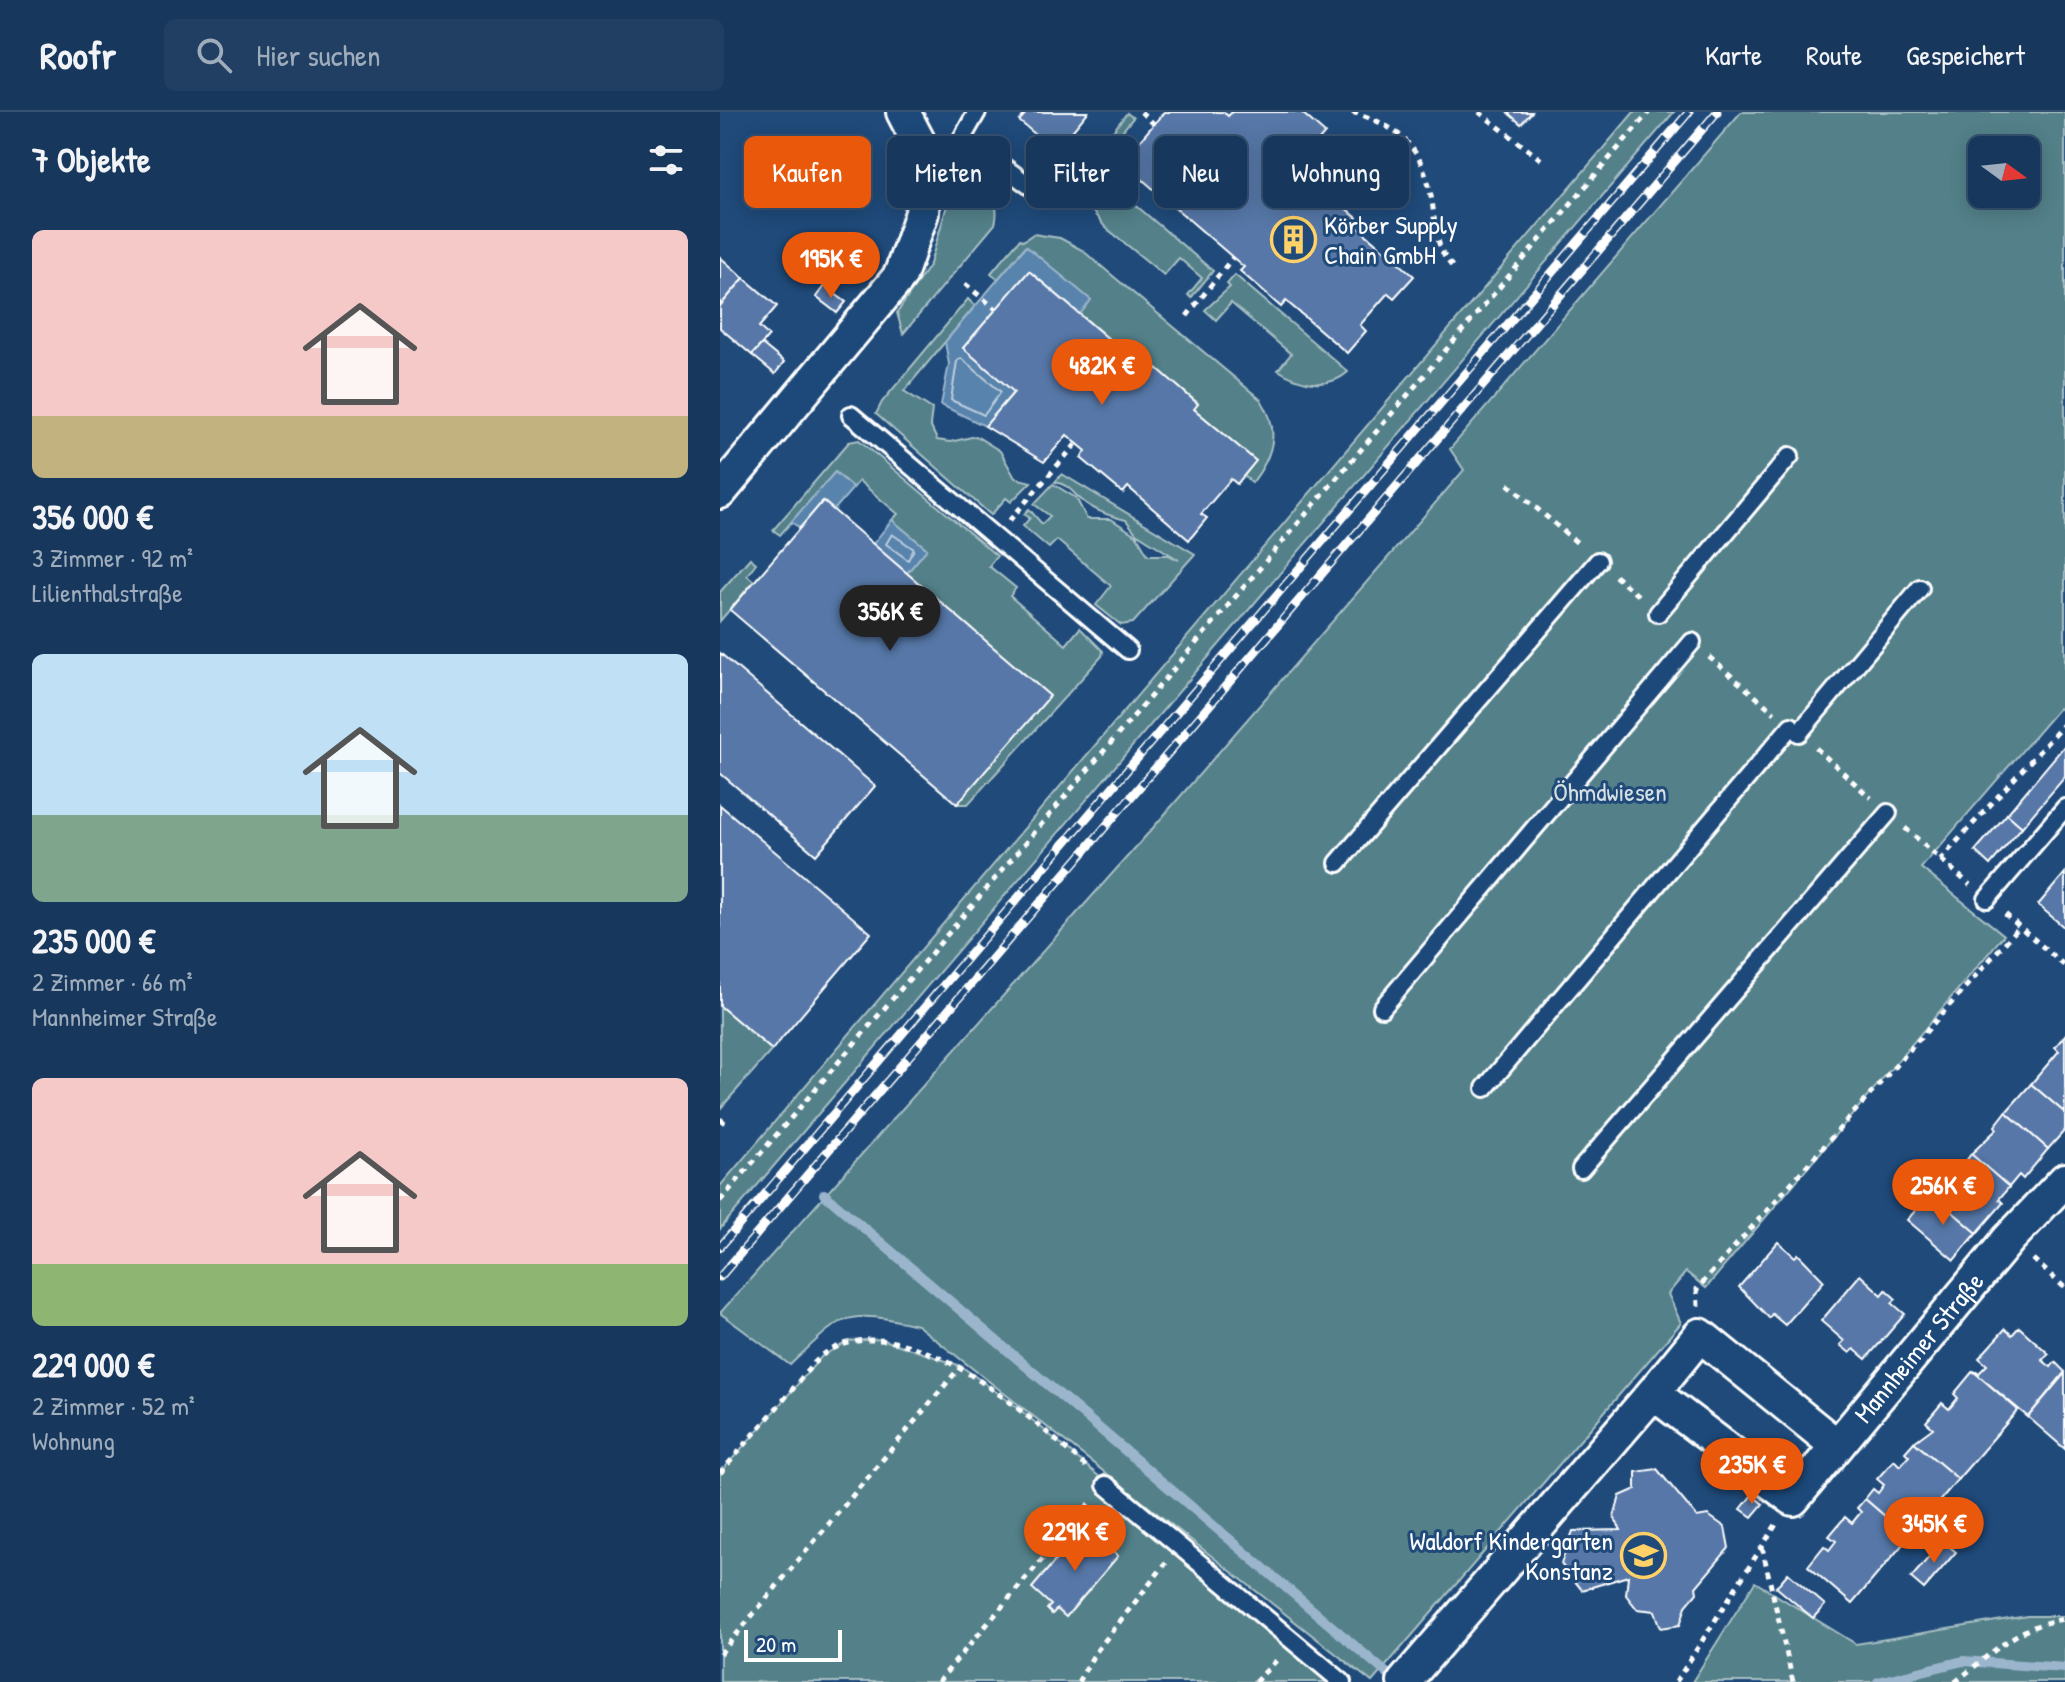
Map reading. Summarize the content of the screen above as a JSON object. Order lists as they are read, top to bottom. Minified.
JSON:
{"streets":{"street":["Mannheimer Straße"]},"parks":["Öhmdwiesen"],"places":{"building":["Körber Supply Chain GmbH"],"school or university":["Waldorf Kindergarten Konstanz"]},"scale_bar":"20 m","north":"right","page":{"header":"Roofr","search":"Hier suchen","nav":["Karte","Route","Gespeichert"],"heading":"7 Objekte","chip":["Kaufen","Mieten","Filter","Neu","Wohnung"],"list":[{"name":"356 000 €","note":"3 Zimmer · 92 m² · Lilienthalstraße"},{"name":"235 000 €","note":"2 Zimmer · 66 m² · Mannheimer Straße"},{"name":"229 000 €","note":"2 Zimmer · 52 m² · Wohnung"}],"price":["195K €","482K €","356K €","256K €","235K €","345K €","229K €"],"scale":"20 m"}}
